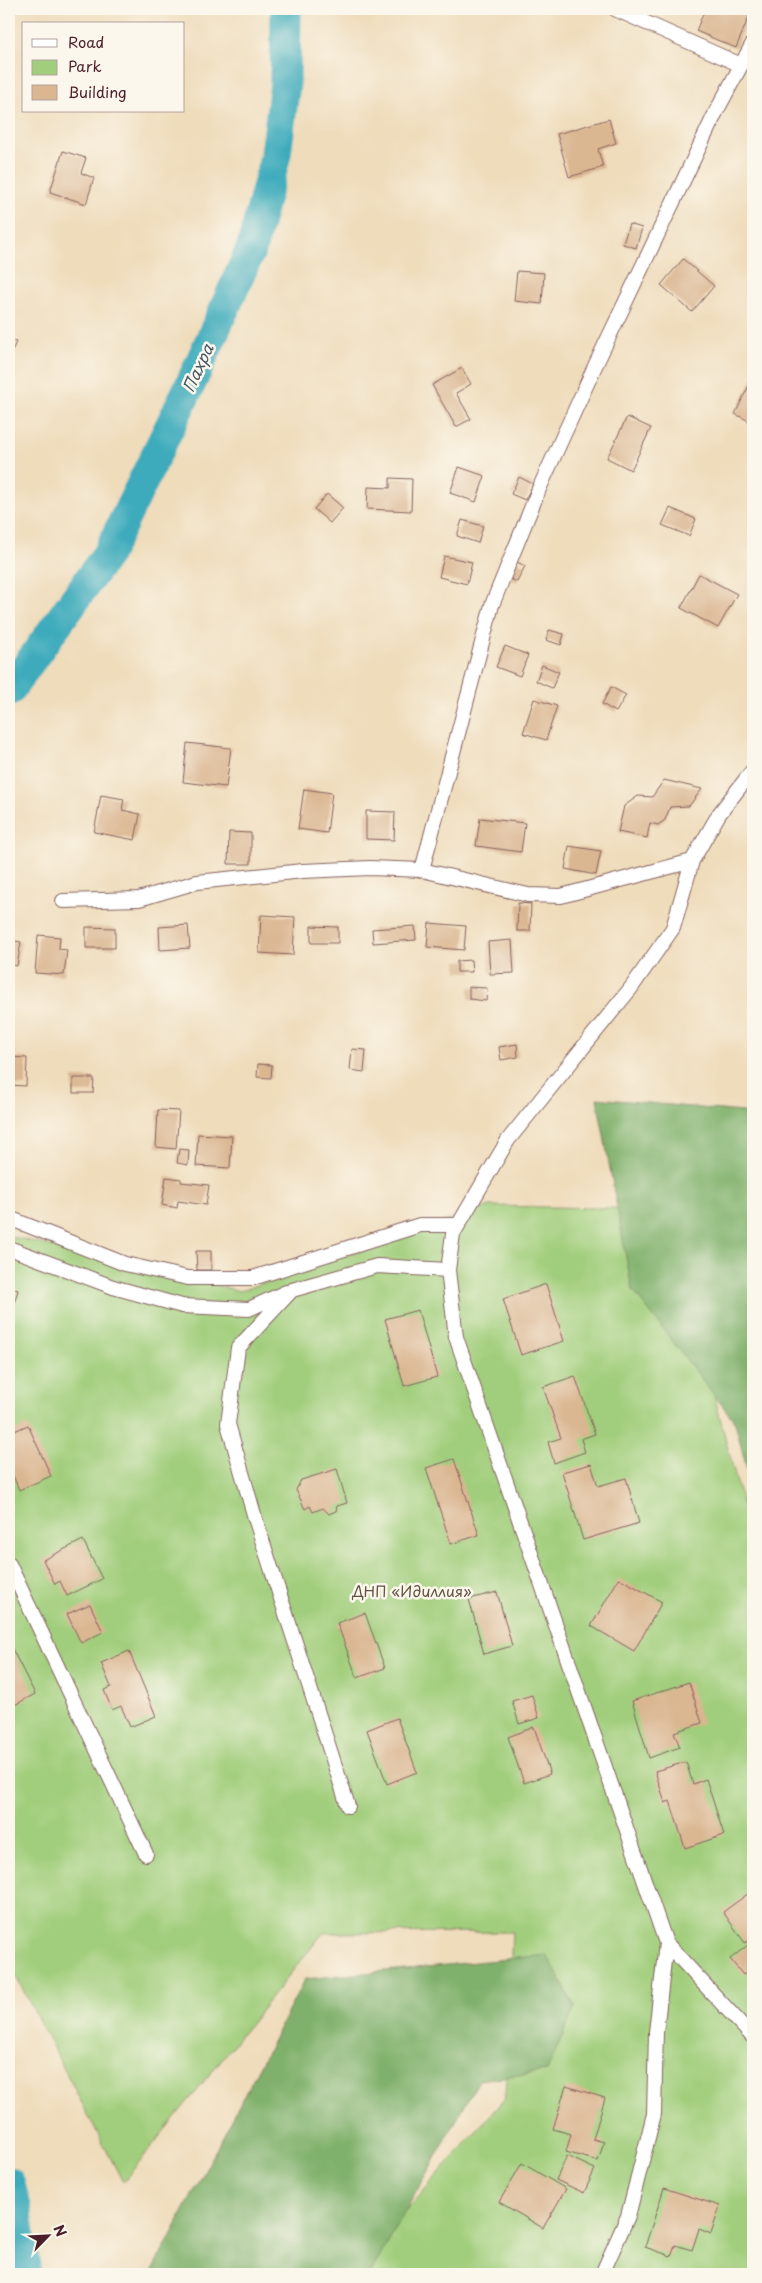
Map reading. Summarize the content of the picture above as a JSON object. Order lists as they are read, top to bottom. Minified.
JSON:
{"water":["Пахра"],"parks":["ДНП «Идиллия»"],"legend":["Road","Park","Building"],"north":"top right"}
